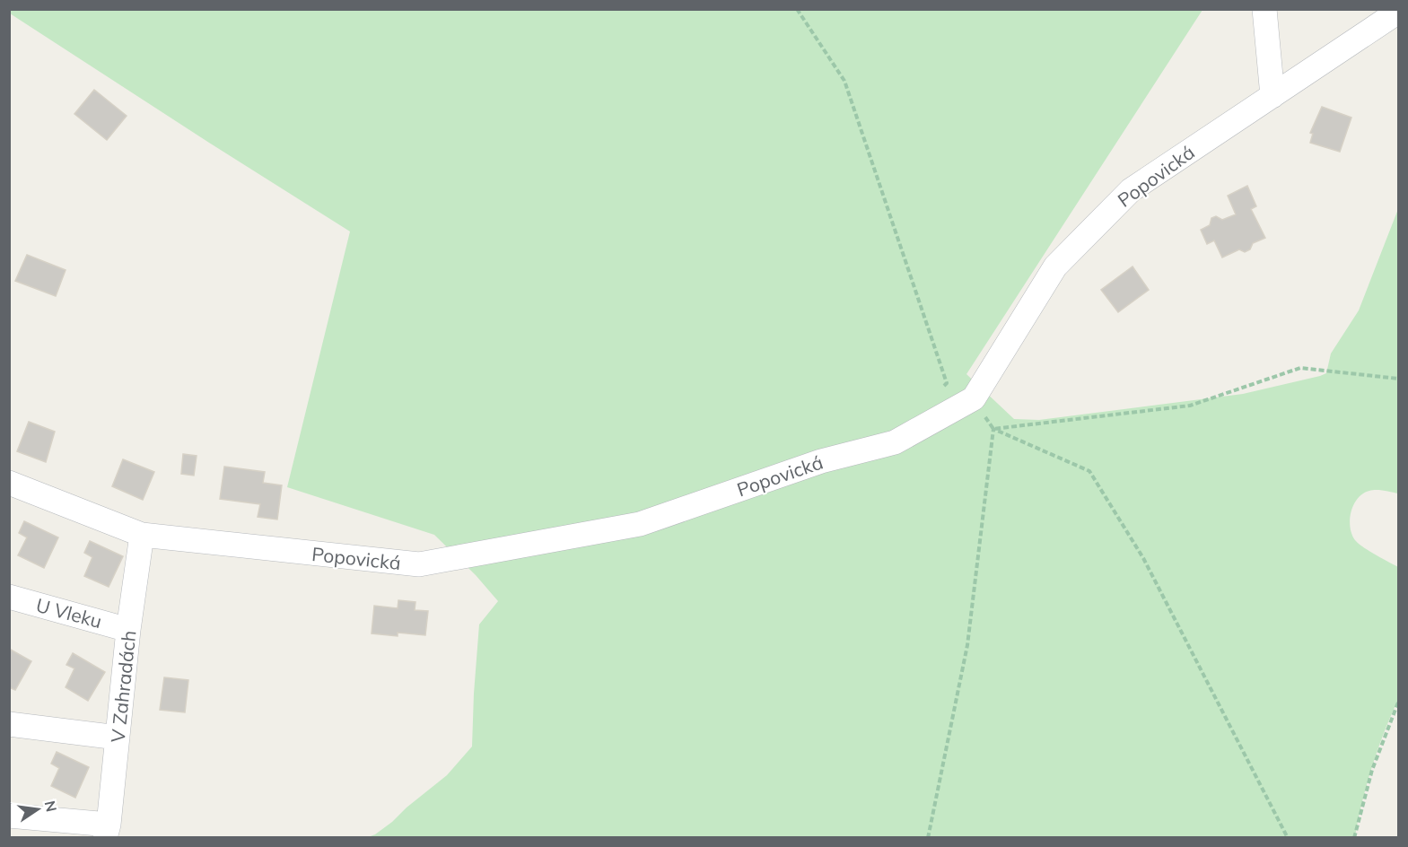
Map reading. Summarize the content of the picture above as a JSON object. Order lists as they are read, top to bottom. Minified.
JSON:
{"streets":{"street":["Popovická","U Vleku","V Zahradách"]},"crossings":[["Popovická","V Zahradách"],["U Vleku","V Zahradách"]],"north":"right"}
